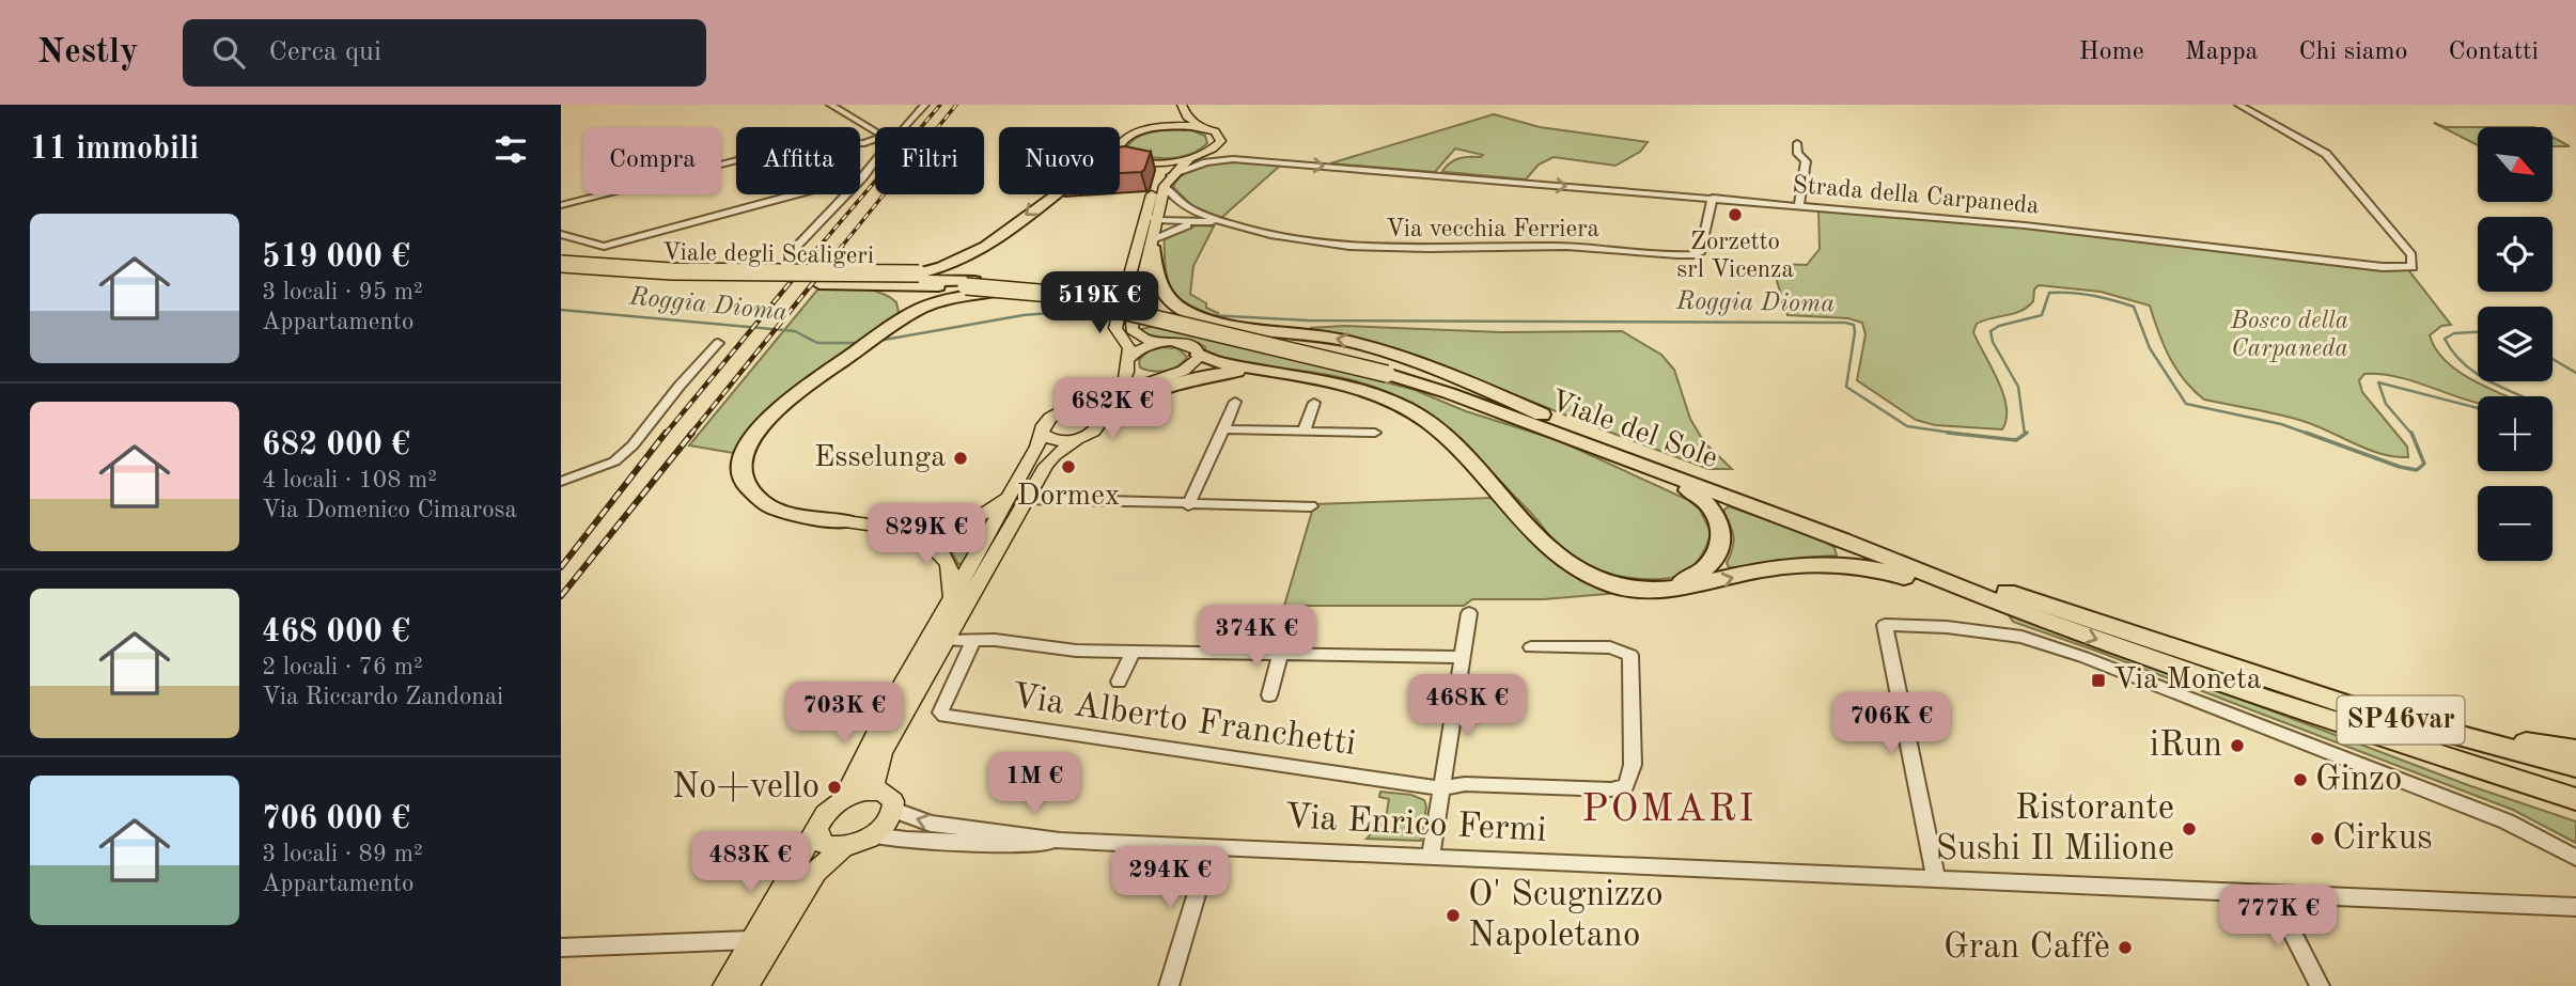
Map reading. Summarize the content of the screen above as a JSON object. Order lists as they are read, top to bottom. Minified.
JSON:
{"streets":{"highway":["Viale degli Scaligeri","Viale del Sole","SP46var"],"street":["Strada della Carpaneda","Via vecchia Ferriera","Via Alberto Franchetti","Via Enrico Fermi"]},"crossings":[["Strada della Carpaneda","Via vecchia Ferriera"],["Viale degli Scaligeri","Viale del Sole"],["Viale del Sole","SP46var"]],"one_way":["Strada della Carpaneda"],"districts":["POMARI"],"water":["Roggia Dioma"],"parks":["Bosco della Carpaneda"],"places":{"other":["Zorzetto srl Vicenza","Esselunga","Dormex","iRun","Ginzo","No+vello","Ristorante Sushi Il Milione","Cirkus","O' Scugnizzo Napoletano","Gran Caffè"],"transit":["Via Moneta"]},"north":"bottom right","page":{"header":"Nestly","search":"Cerca qui","nav":["Home","Mappa","Chi siamo","Contatti"],"heading":"11 immobili","map_buttons":["+","−"],"chip":["Compra","Affitta","Filtri","Nuovo"],"list":[{"name":"519 000 €","note":"3 locali · 95 m² · Appartamento"},{"name":"682 000 €","note":"4 locali · 108 m² · Via Domenico Cimarosa"},{"name":"468 000 €","note":"2 locali · 76 m² · Via Riccardo Zandonai"},{"name":"706 000 €","note":"3 locali · 89 m² · Appartamento"}],"price":["519K €","682K €","829K €","374K €","468K €","703K €","706K €","1M €","483K €","294K €","777K €"]}}
